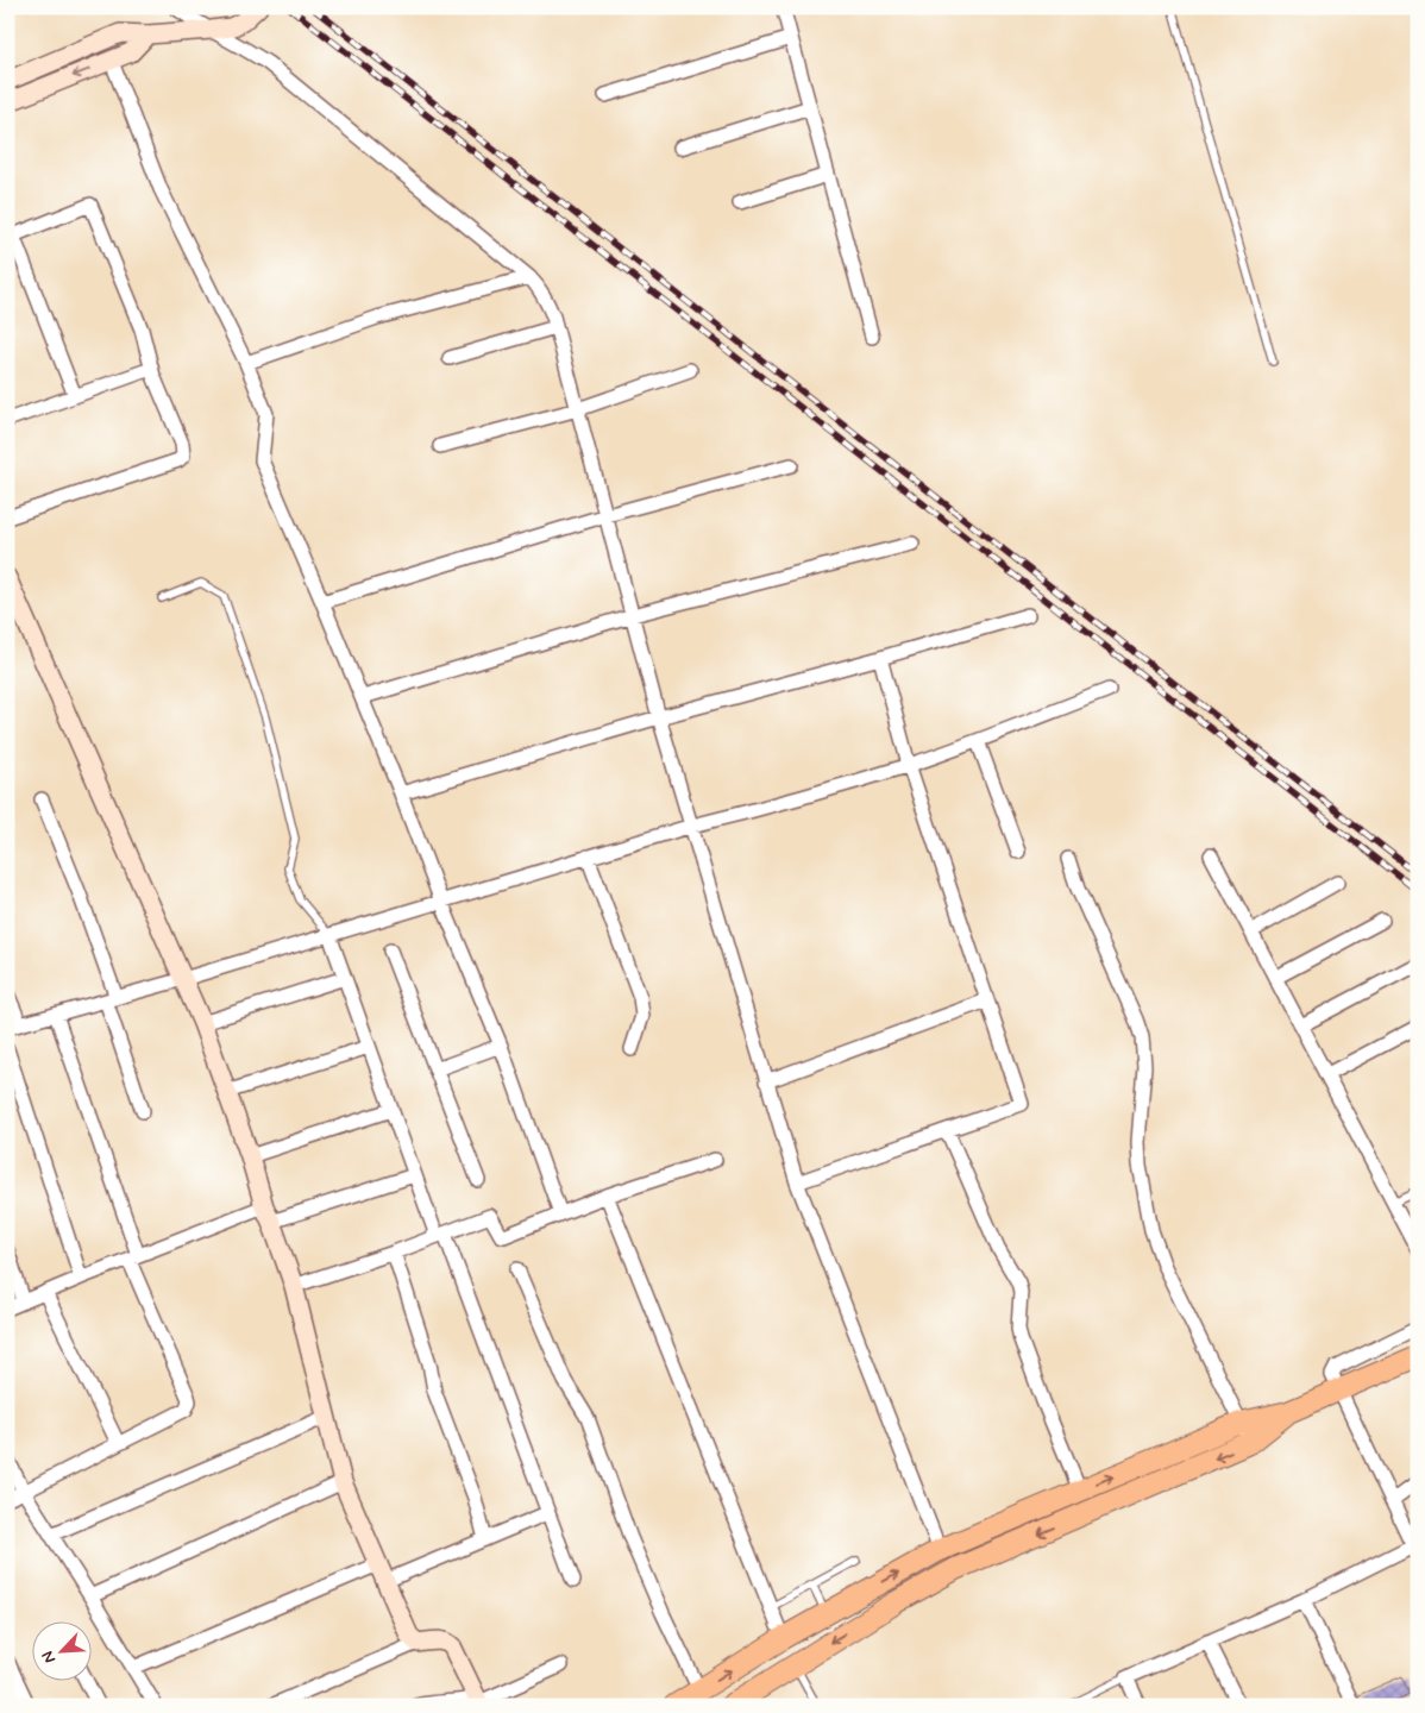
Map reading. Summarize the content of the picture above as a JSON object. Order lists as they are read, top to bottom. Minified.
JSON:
{"north":"bottom left"}
